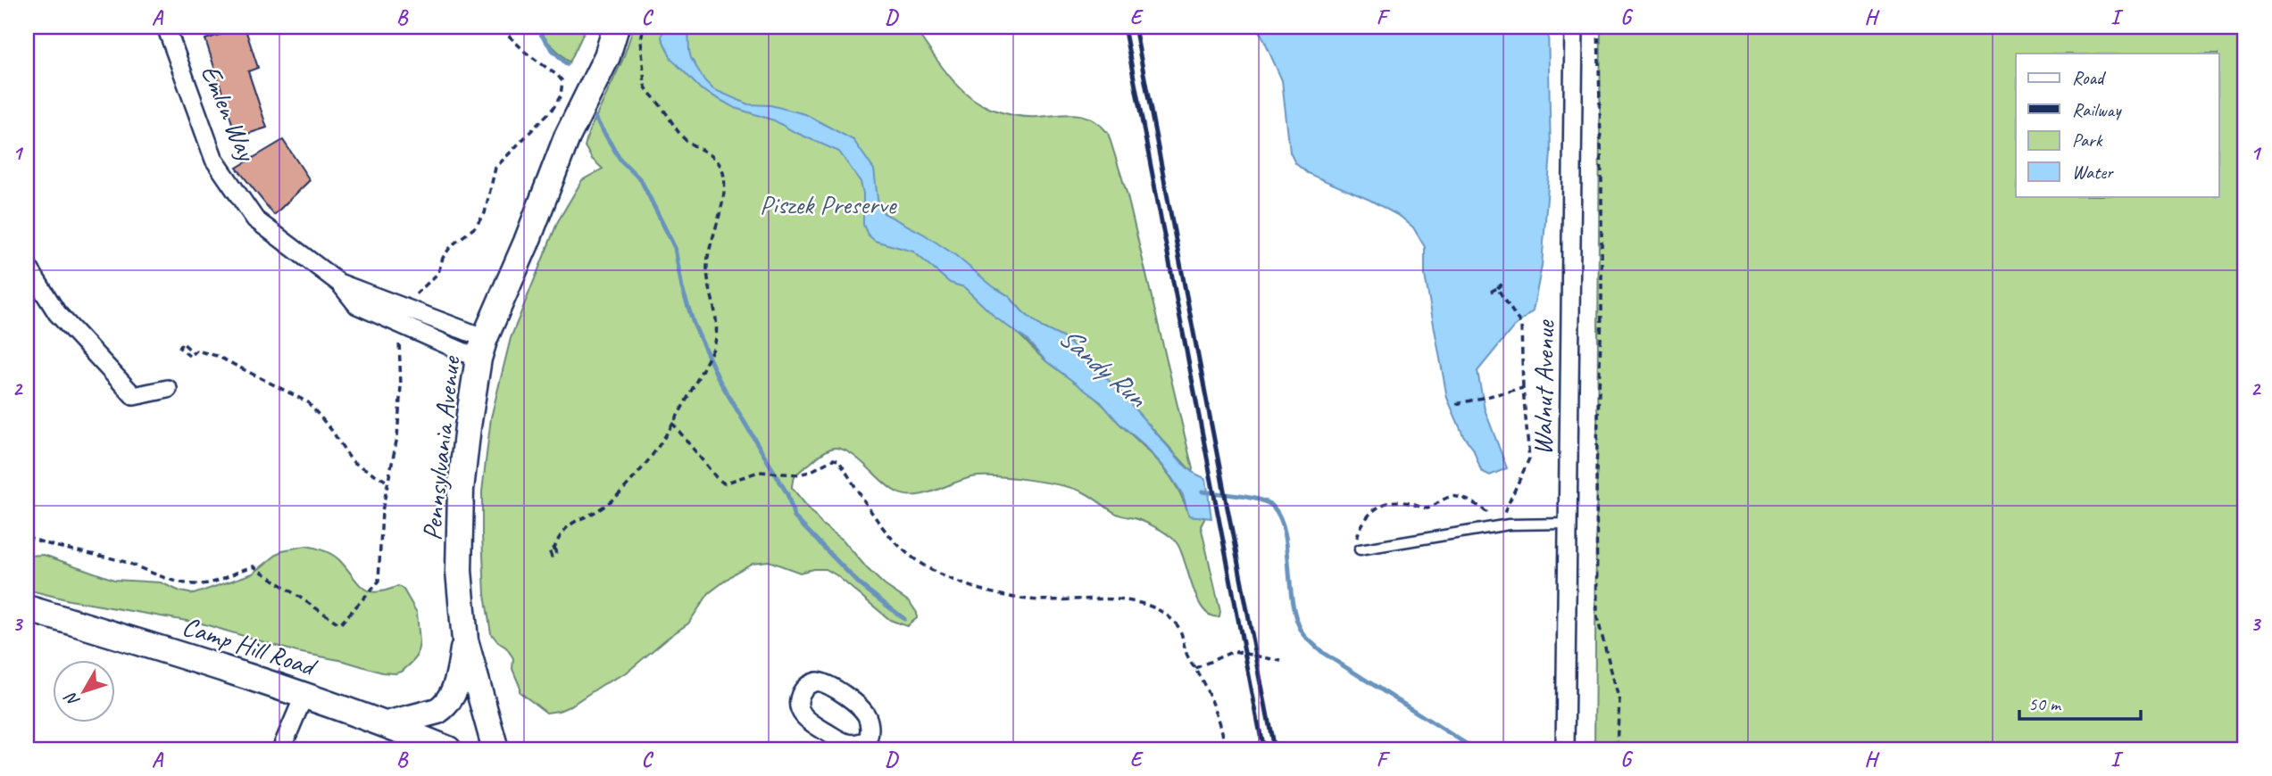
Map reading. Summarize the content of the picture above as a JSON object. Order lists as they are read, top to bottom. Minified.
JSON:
{"streets":{"main road":["Pennsylvania Avenue","Camp Hill Road"],"street":["Emlen Way","Walnut Avenue"]},"crossings":[["Emlen Way","Pennsylvania Avenue"]],"water":["Sandy Run"],"parks":["Piszek Preserve"],"legend":["Road","Railway","Park","Water"],"scale_bar":"50 m","north":"bottom left","grid":{"columns":["A","B","C","D","E","F","G","H","I"],"rows":["1","2","3"]}}
